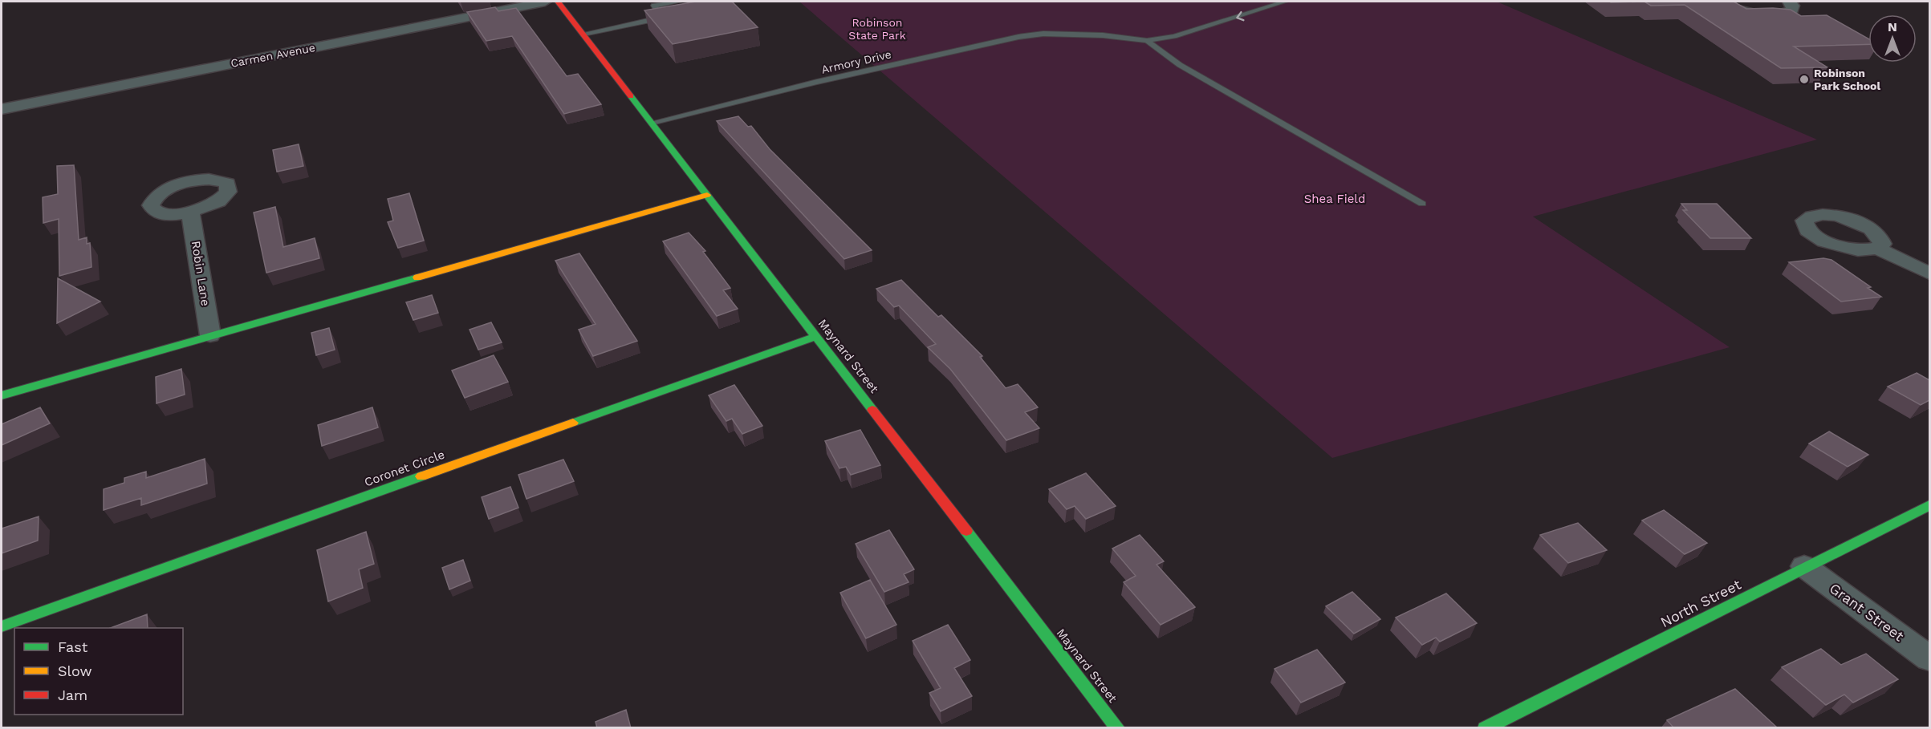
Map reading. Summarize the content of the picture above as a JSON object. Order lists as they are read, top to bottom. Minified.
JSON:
{"streets":{"street":["Carmen Avenue","Robin Lane","Maynard Street","Coronet Circle","North Street","Grant Street"],"lane":["Armory Drive"]},"crossings":[["Armory Drive","Maynard Street"],["Maynard Street","Coronet Circle"],["North Street","Grant Street"]],"parks":["Robinson State Park","Shea Field"],"places":["Robinson Park School"],"legend":["Fast","Slow","Jam"],"north":"top"}
